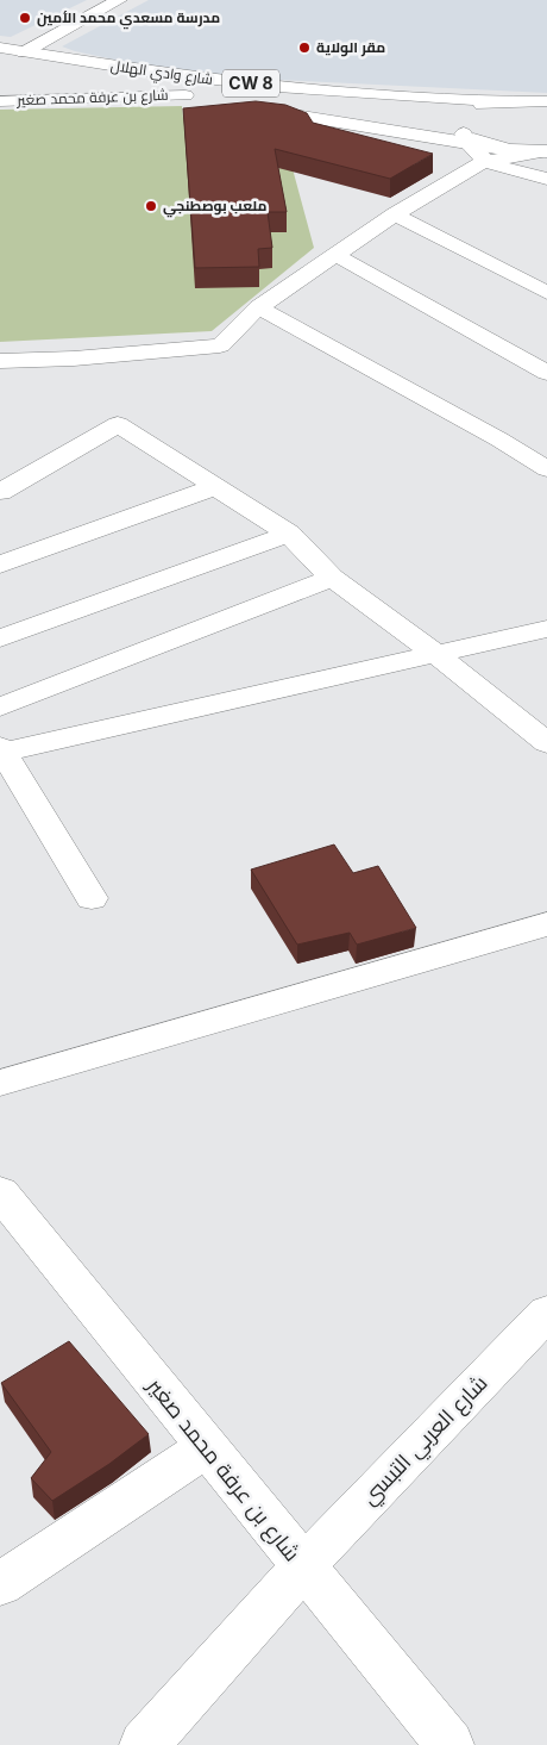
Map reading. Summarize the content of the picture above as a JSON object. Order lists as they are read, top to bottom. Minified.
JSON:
{"streets":{"street":["شارع وادي الهلال","CW 8","شارع بن عرفة محمد صغير","شارع العربي التبسي"]},"crossings":[["شارع وادي الهلال","شارع بن عرفة محمد صغير"],["شارع بن عرفة محمد صغير","شارع العربي التبسي"]],"places":["مدرسة مسعدي محمد الأمين","مقر الولاية","ملعب بوصطنجي"]}
